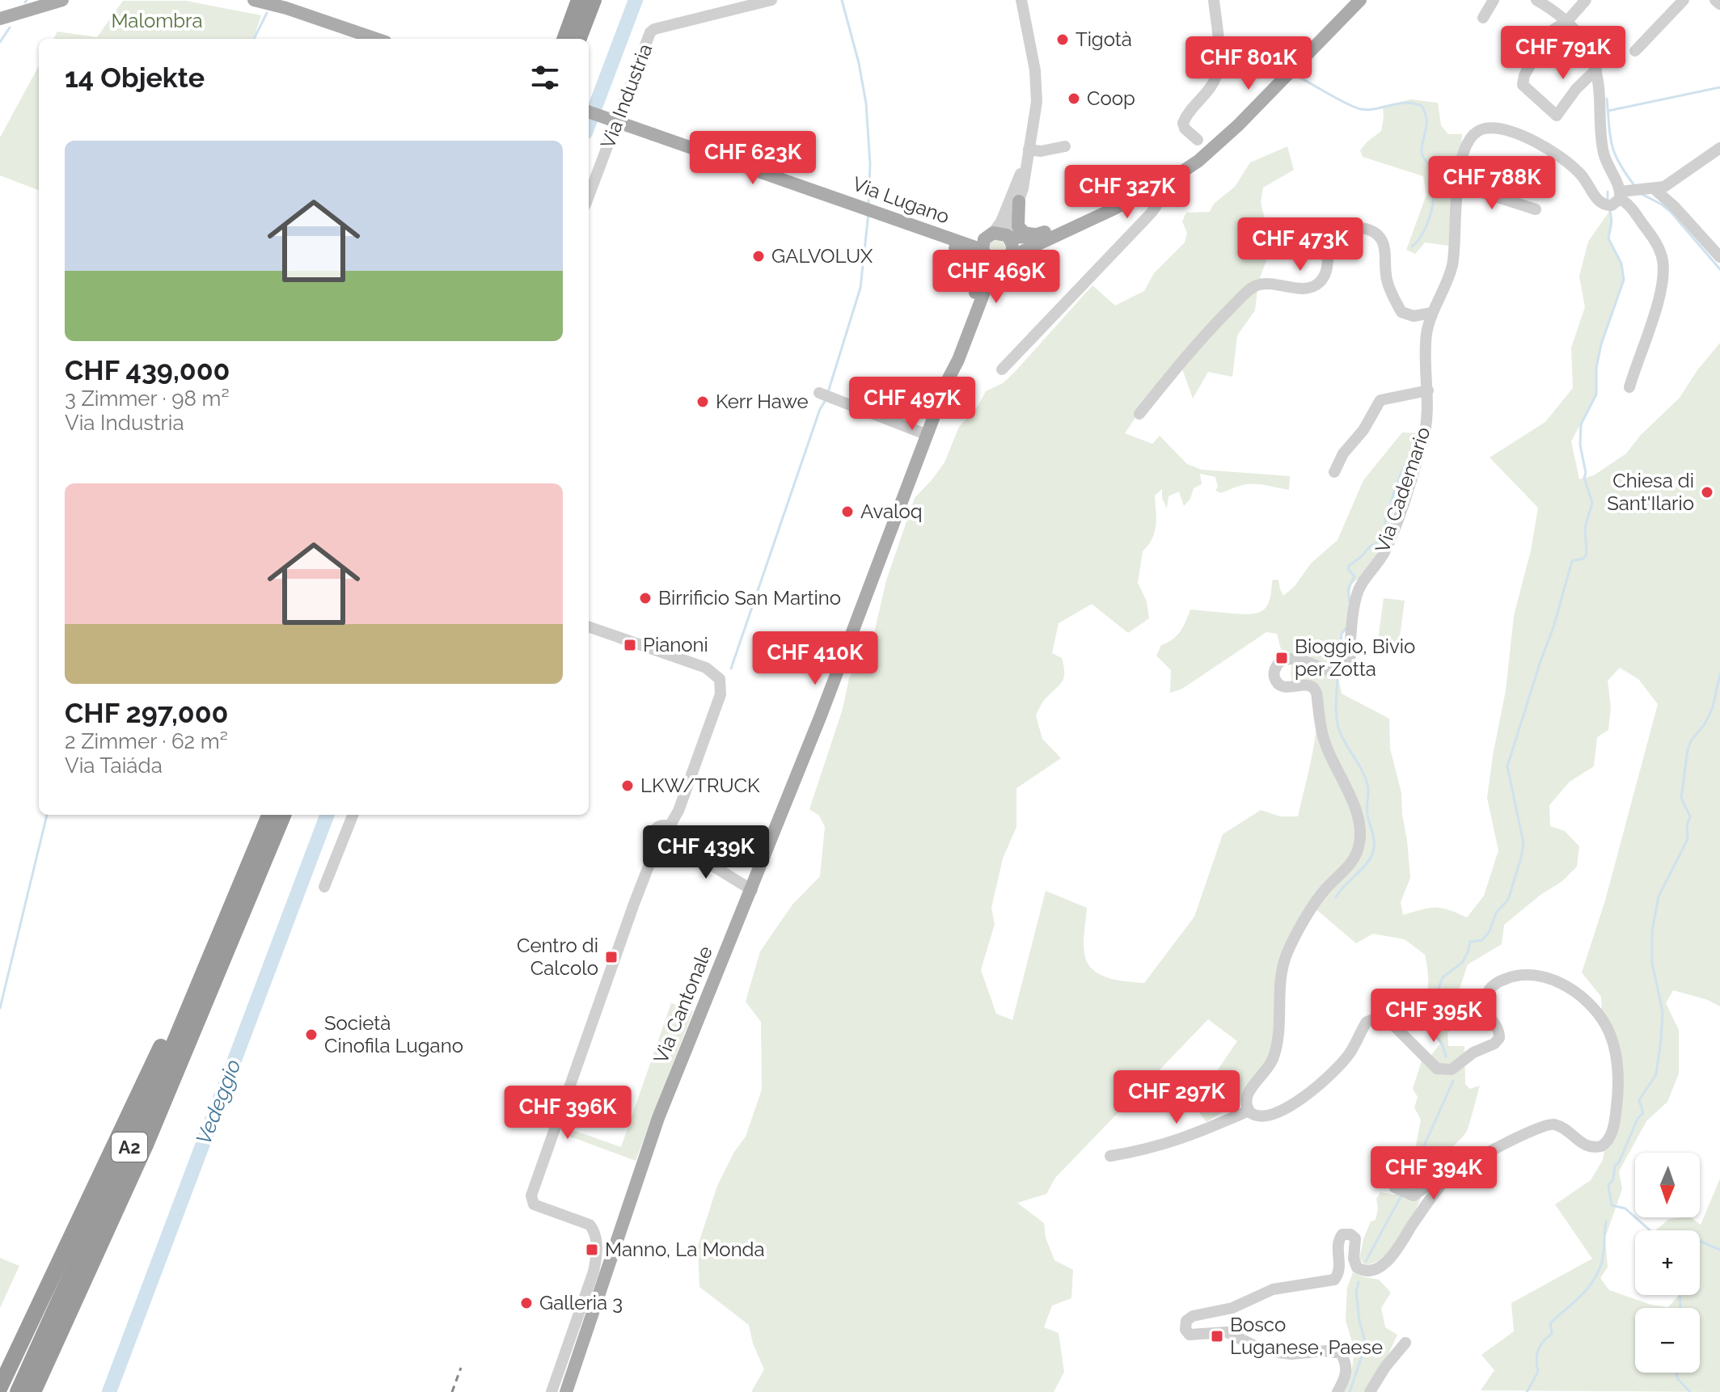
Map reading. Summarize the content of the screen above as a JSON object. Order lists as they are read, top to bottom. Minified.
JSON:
{"streets":{"highway":["A2"],"main road":["Via Lugano","Via Cantonale"],"street":["Via Industria","Via Cademario"]},"water":["Vedeggio"],"parks":["Malombra"],"places":{"other":["Tigotà","Coop","GALVOLUX","Kerr Hawe","Chiesa di Sant'Ilario","Avaloq","Birrificio San Martino","LKW/TRUCK","Società Cinofila Lugano","Galleria 3"],"transit":["Pianoni","Bioggio, Bivio per Zotta","Centro di Calcolo","Manno, La Monda","Bosco Luganese, Paese"]},"north":"bottom","page":{"price":["CHF 791K","CHF 801K","CHF 623K","CHF 788K","CHF 327K","CHF 473K","CHF 469K","CHF 497K","CHF 410K","CHF 439K","CHF 395K","CHF 297K","CHF 396K","CHF 394K"],"heading":"14 Objekte","list":[{"name":"CHF 439,000","note":"3 Zimmer · 98 m² · Via Industria"},{"name":"CHF 297,000","note":"2 Zimmer · 62 m² · Via Taiáda"}],"map_buttons":["+","−"]}}
